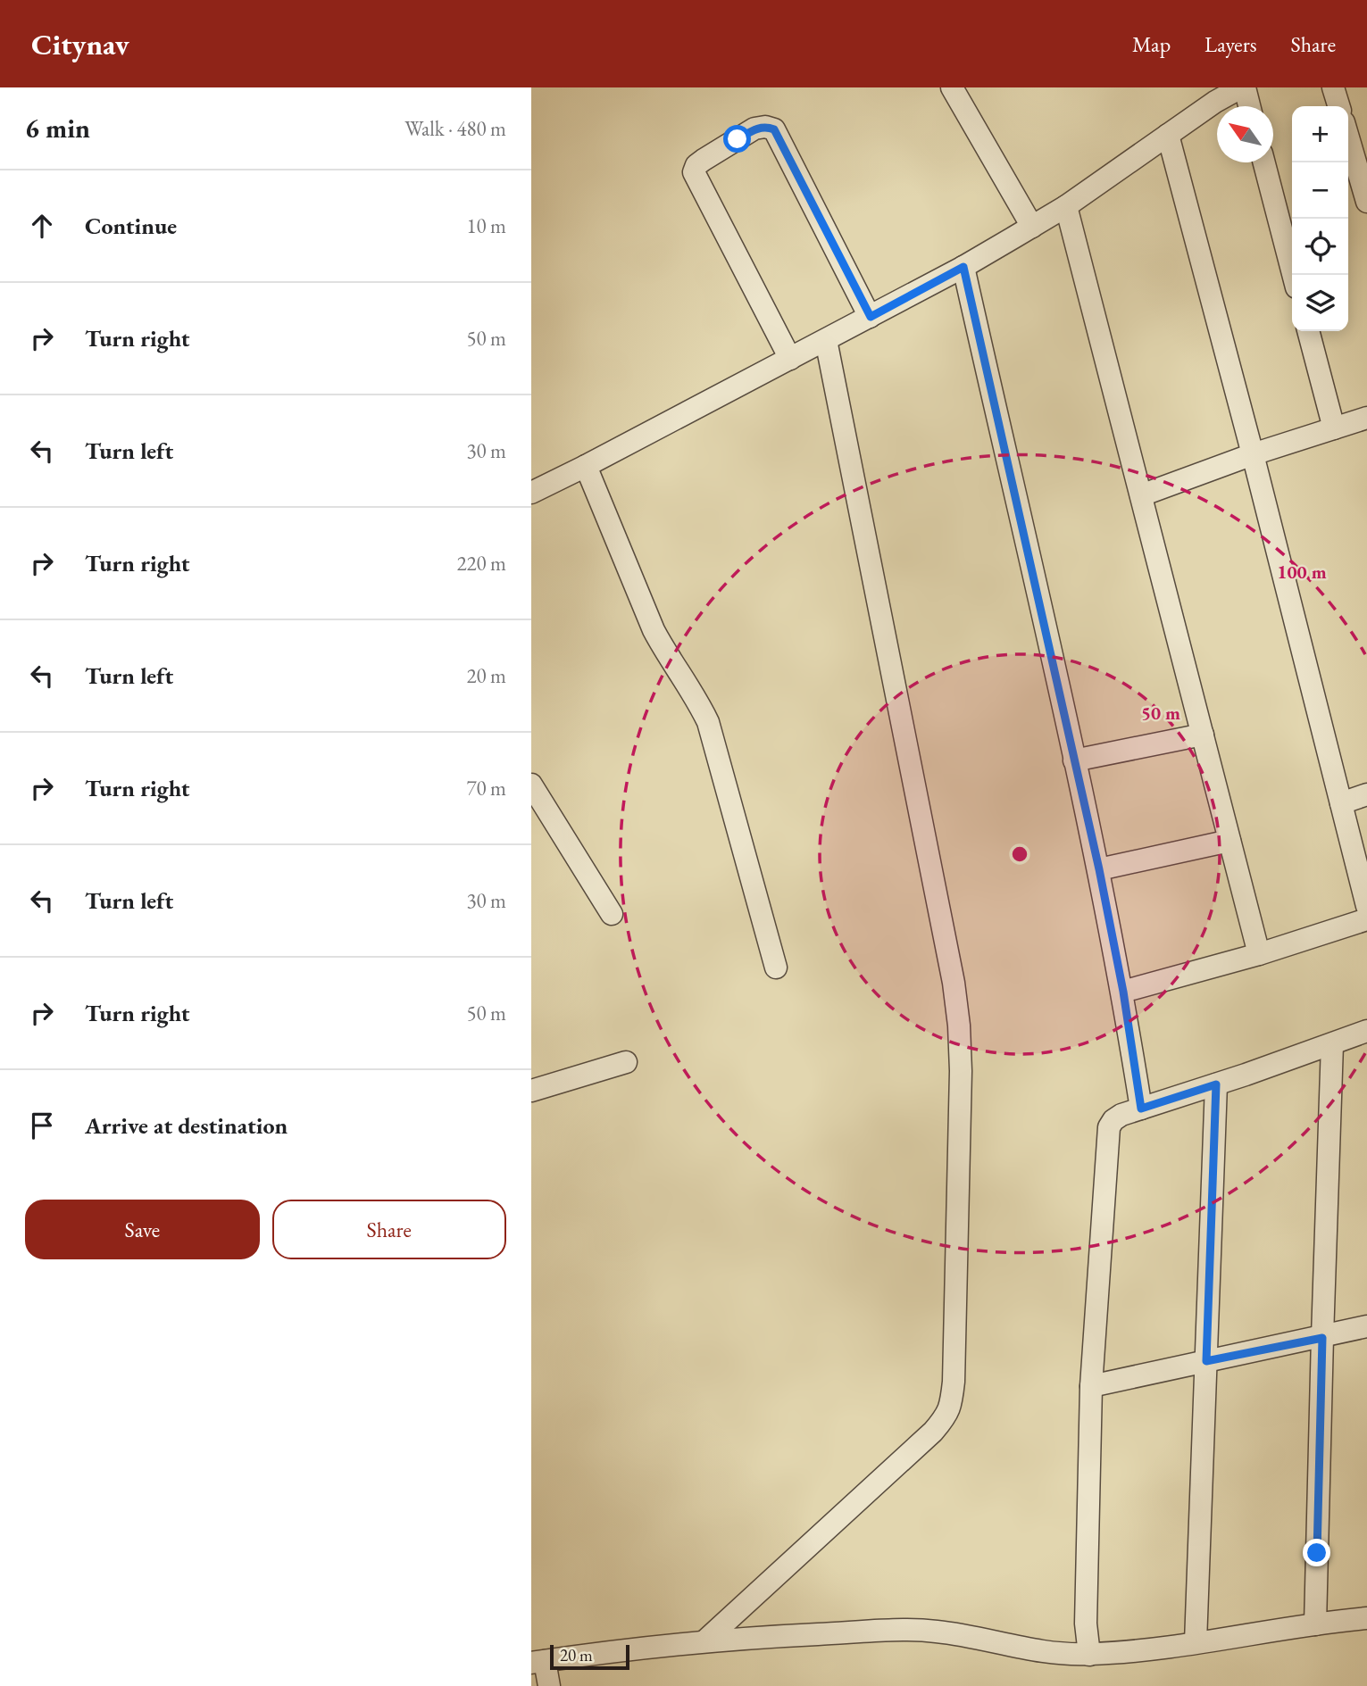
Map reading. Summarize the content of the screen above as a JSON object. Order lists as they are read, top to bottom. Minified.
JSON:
{"scale_bar":"20 m","north":"top left","page":{"header":"Citynav","nav":["Map","Layers","Share"],"heading":["6 min","Walk · 480 m"],"map_buttons":["+","−"],"list":[["Continue","10 m"],["Turn right","50 m"],["Turn left","30 m"],["Turn right","220 m"],["Turn left","20 m"],["Turn right","70 m"],["Turn left","30 m"],["Turn right","50 m"],"Arrive at destination"],"buttons":["Save","Share"],"scale":"20 m"},"rings":["100 m","50 m"]}
